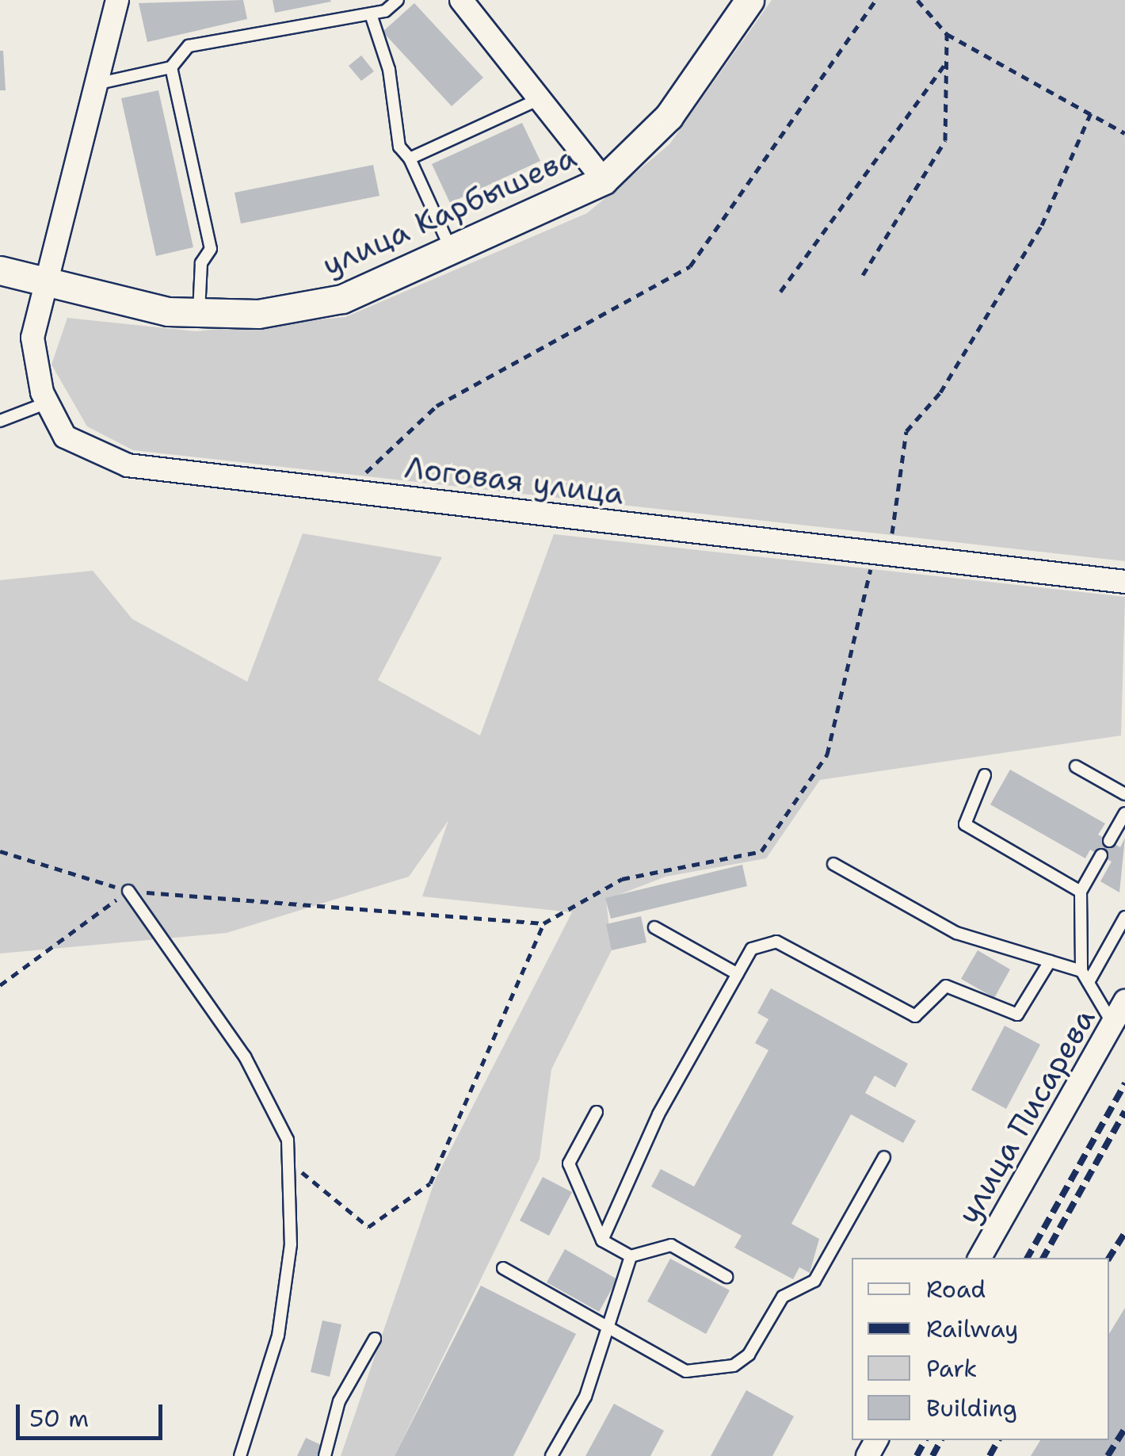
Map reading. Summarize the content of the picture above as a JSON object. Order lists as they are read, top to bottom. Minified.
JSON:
{"streets":{"street":["улица Карбышева","Логовая улица","улица Писарева"]},"crossings":[["улица Карбышева","Логовая улица"]],"legend":["Road","Railway","Park","Building"],"scale_bar":"50 m"}
